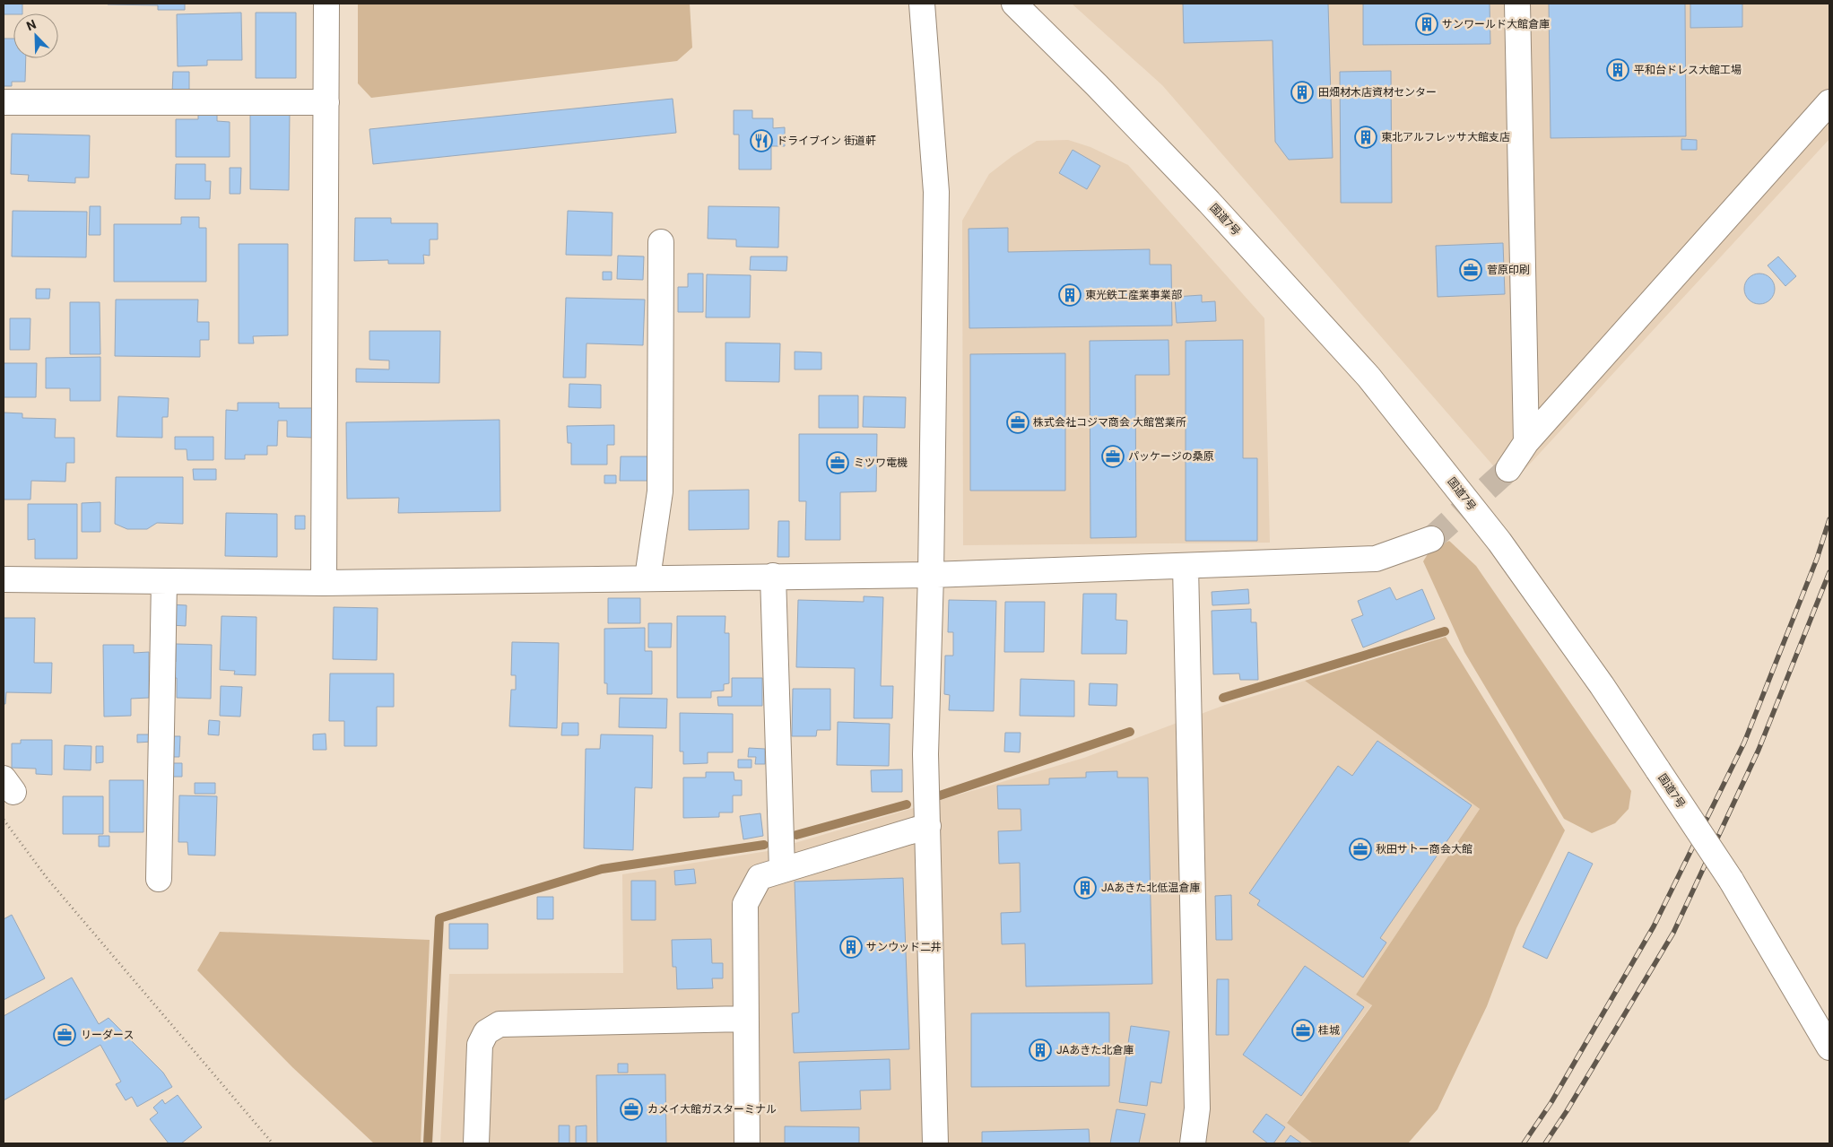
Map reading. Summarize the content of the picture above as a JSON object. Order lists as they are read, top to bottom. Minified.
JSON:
{"streets":{"main road":["国道7号"]},"places":{"building":["サンワールド大館倉庫","平和台ドレス大館工場","田畑材木店資材センター","東北アルフレッサ大館支店","東光鉄工産業事業部","JAあきた北低温倉庫","サンウッド二井","JAあきた北倉庫"],"restaurant":["ドライブイン 街道軒"],"office":["菅原印刷","株式会社コジマ商会 大館営業所","パッケージの桑原","ミツワ電機","秋田サトー商会大館","桂城","リーダース","カメイ大館ガスターミナル"]},"north":"top left"}
